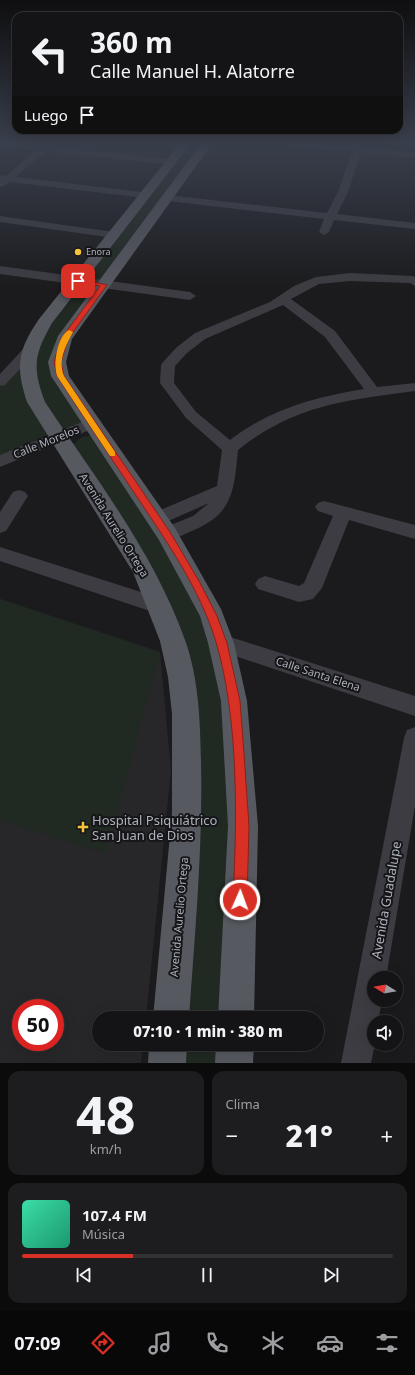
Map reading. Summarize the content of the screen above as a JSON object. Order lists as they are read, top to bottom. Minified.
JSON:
{"streets":{"main road":["Avenida Aurelio Ortega"],"street":["Calle Morelos","Calle Santa Elena","Avenida Guadalupe"]},"crossings":[["Calle Morelos","Avenida Aurelio Ortega"]],"places":{"other":["Enora"],"health":["Hospital Psiquiátrico San Juan de Dios"]},"north":"left","page":{"turn":["360 m","Calle Manuel H. Alatorre"],"then":"Luego","limit":"50","trip":"07:10 · 1 min · 380 m","tile":[["48","km/h"],"Clima"],"heat":["−","21°","+"],"song":["107.4 FM","Música"],"tabs":"07:09"}}
